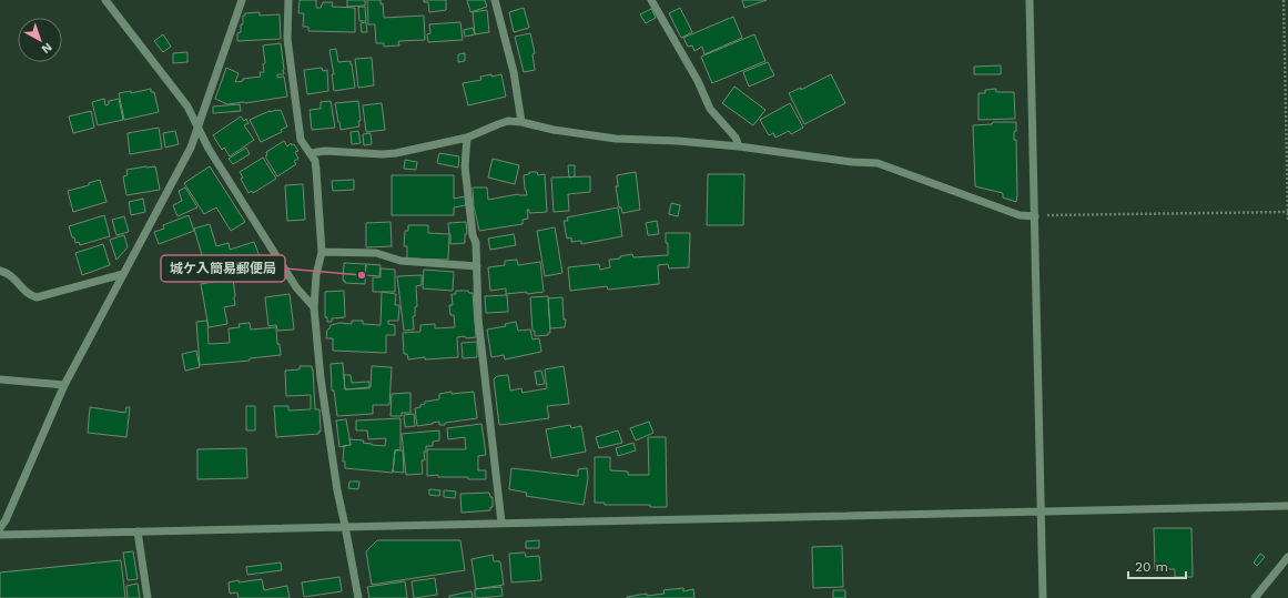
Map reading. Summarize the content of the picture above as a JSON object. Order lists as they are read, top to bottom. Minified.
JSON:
{"places":["城ケ入簡易郵便局"],"scale_bar":"20 m","north":"bottom right"}
